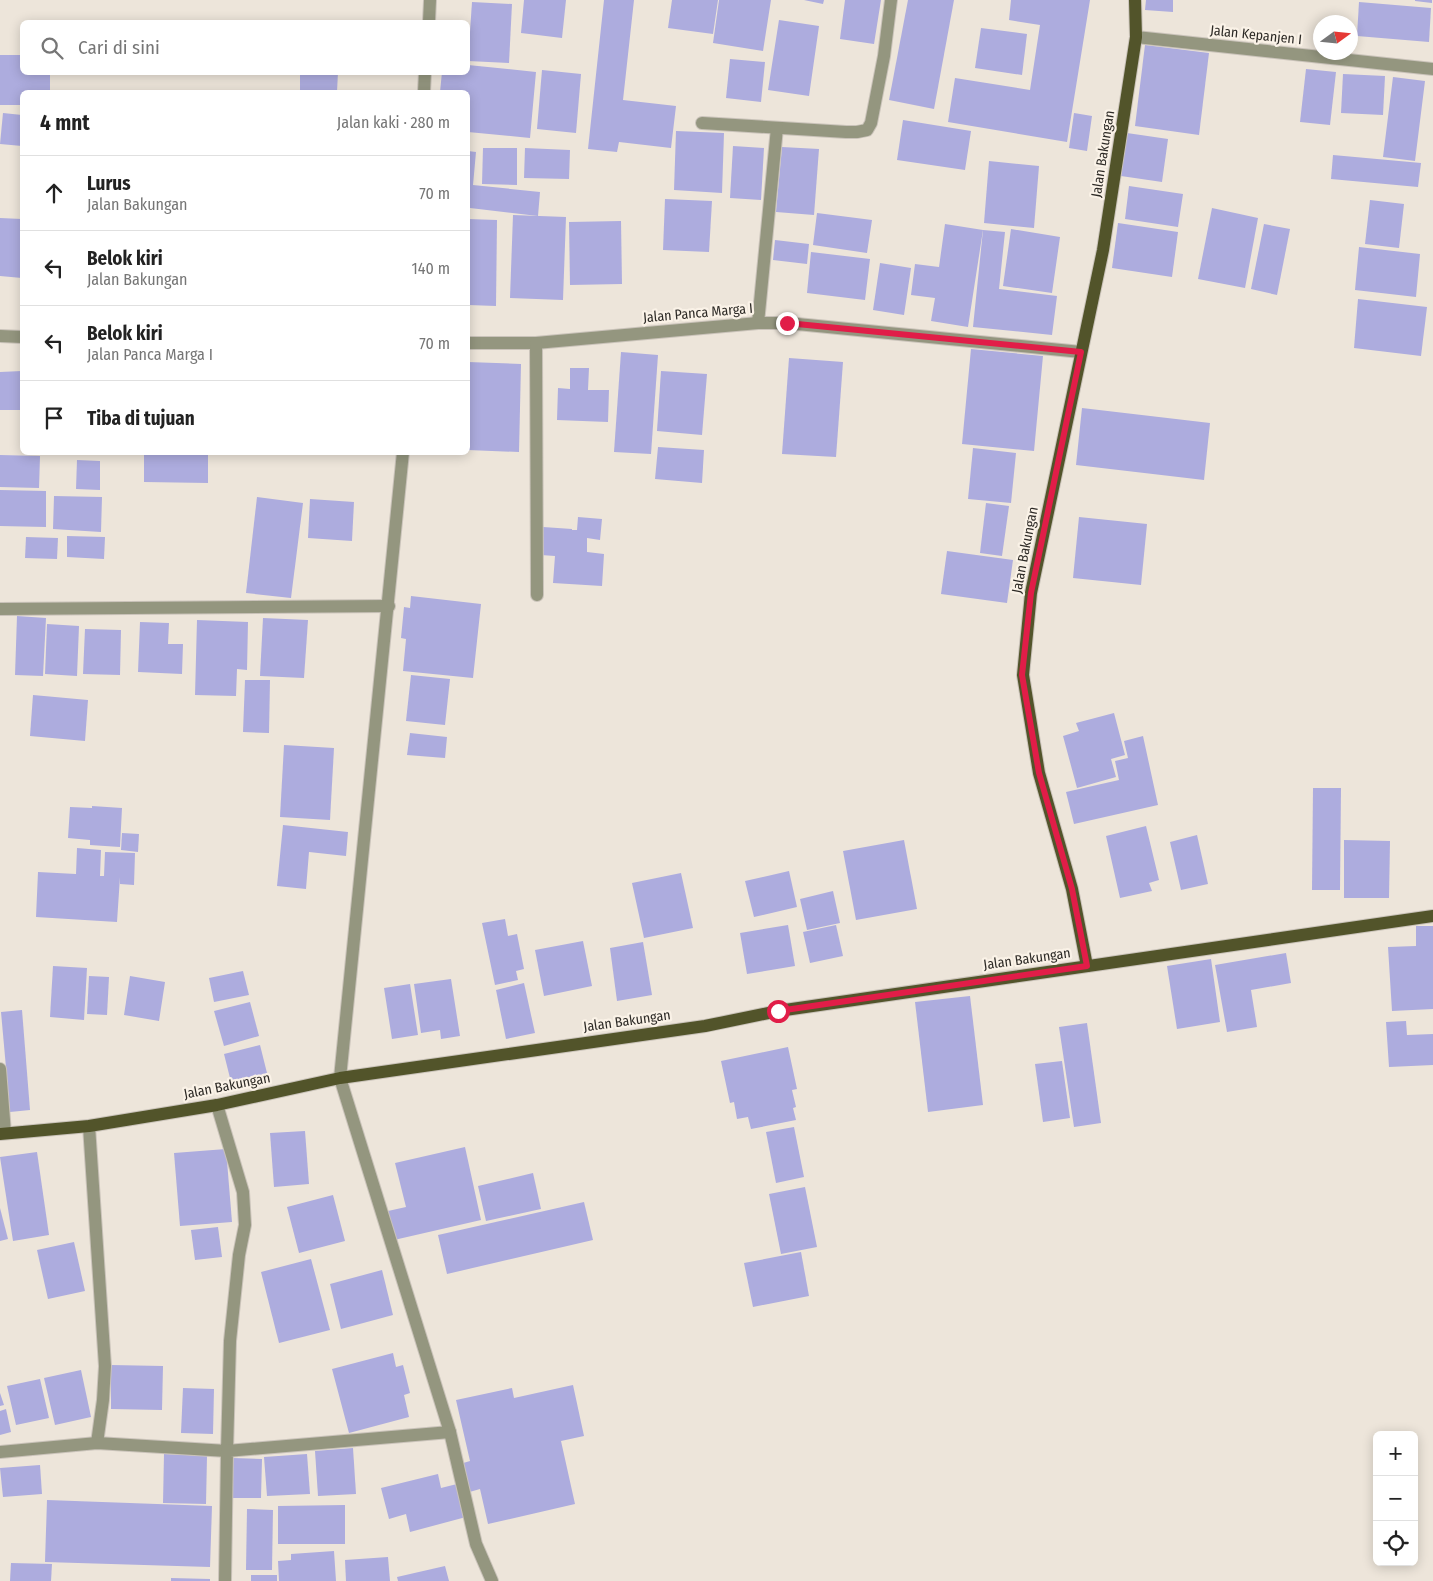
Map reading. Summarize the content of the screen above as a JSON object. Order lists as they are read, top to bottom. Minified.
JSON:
{"streets":{"main road":["Jalan Bakungan"],"street":["Jalan Kepanjen I","Jalan Panca Marga I"]},"crossings":[["Jalan Kepanjen I","Jalan Bakungan"],["Jalan Bakungan","Jalan Panca Marga I"]],"north":"right","page":{"search":"Cari di sini","heading":["4 mnt","Jalan kaki · 280 m"],"list":[["Lurus","Jalan Bakungan","70 m"],["Belok kiri","Jalan Bakungan","140 m"],["Belok kiri","Jalan Panca Marga I","70 m"],"Tiba di tujuan"],"map_buttons":["+","−"]}}
